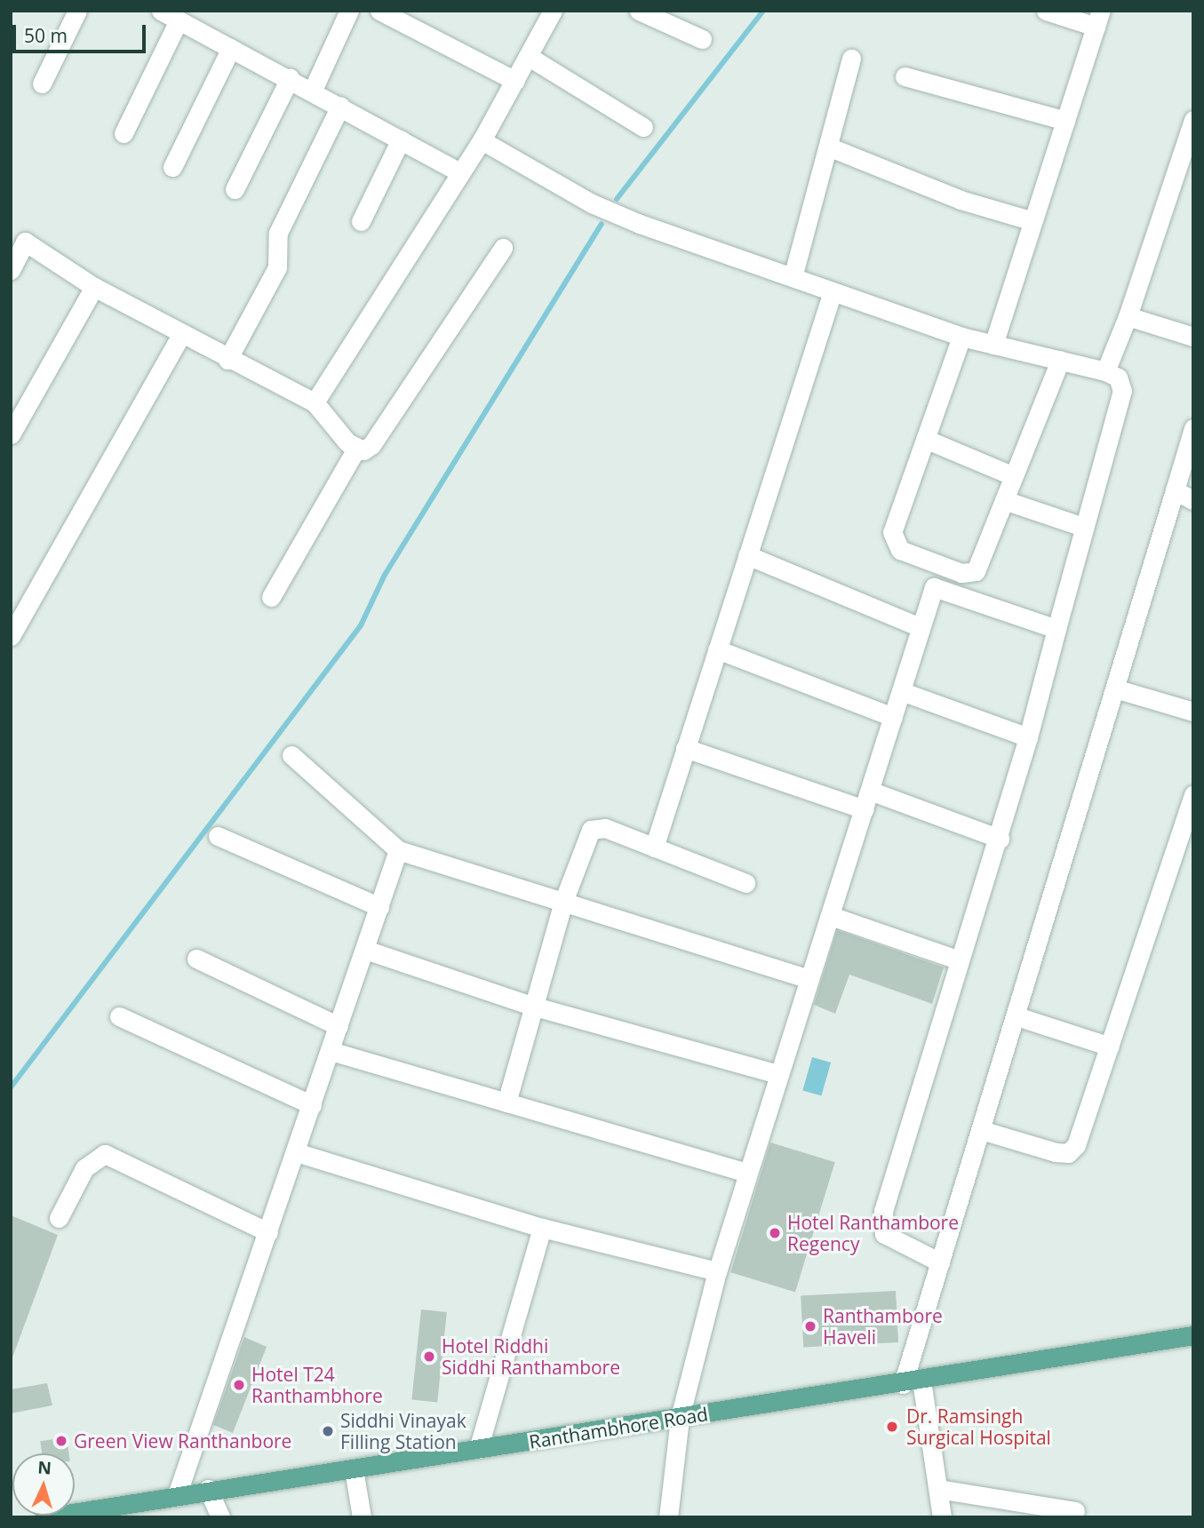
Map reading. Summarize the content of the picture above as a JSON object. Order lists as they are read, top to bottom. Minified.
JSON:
{"streets":{"main road":["Ranthambhore Road"]},"places":["Hotel Ranthambore Regency","Ranthambore Haveli","Hotel Riddhi Siddhi Ranthambore","Hotel T24 Ranthambhore","Dr. Ramsingh Surgical Hospital","Siddhi Vinayak Filling Station","Green View Ranthanbore"],"scale_bar":"50 m","north":"top"}
